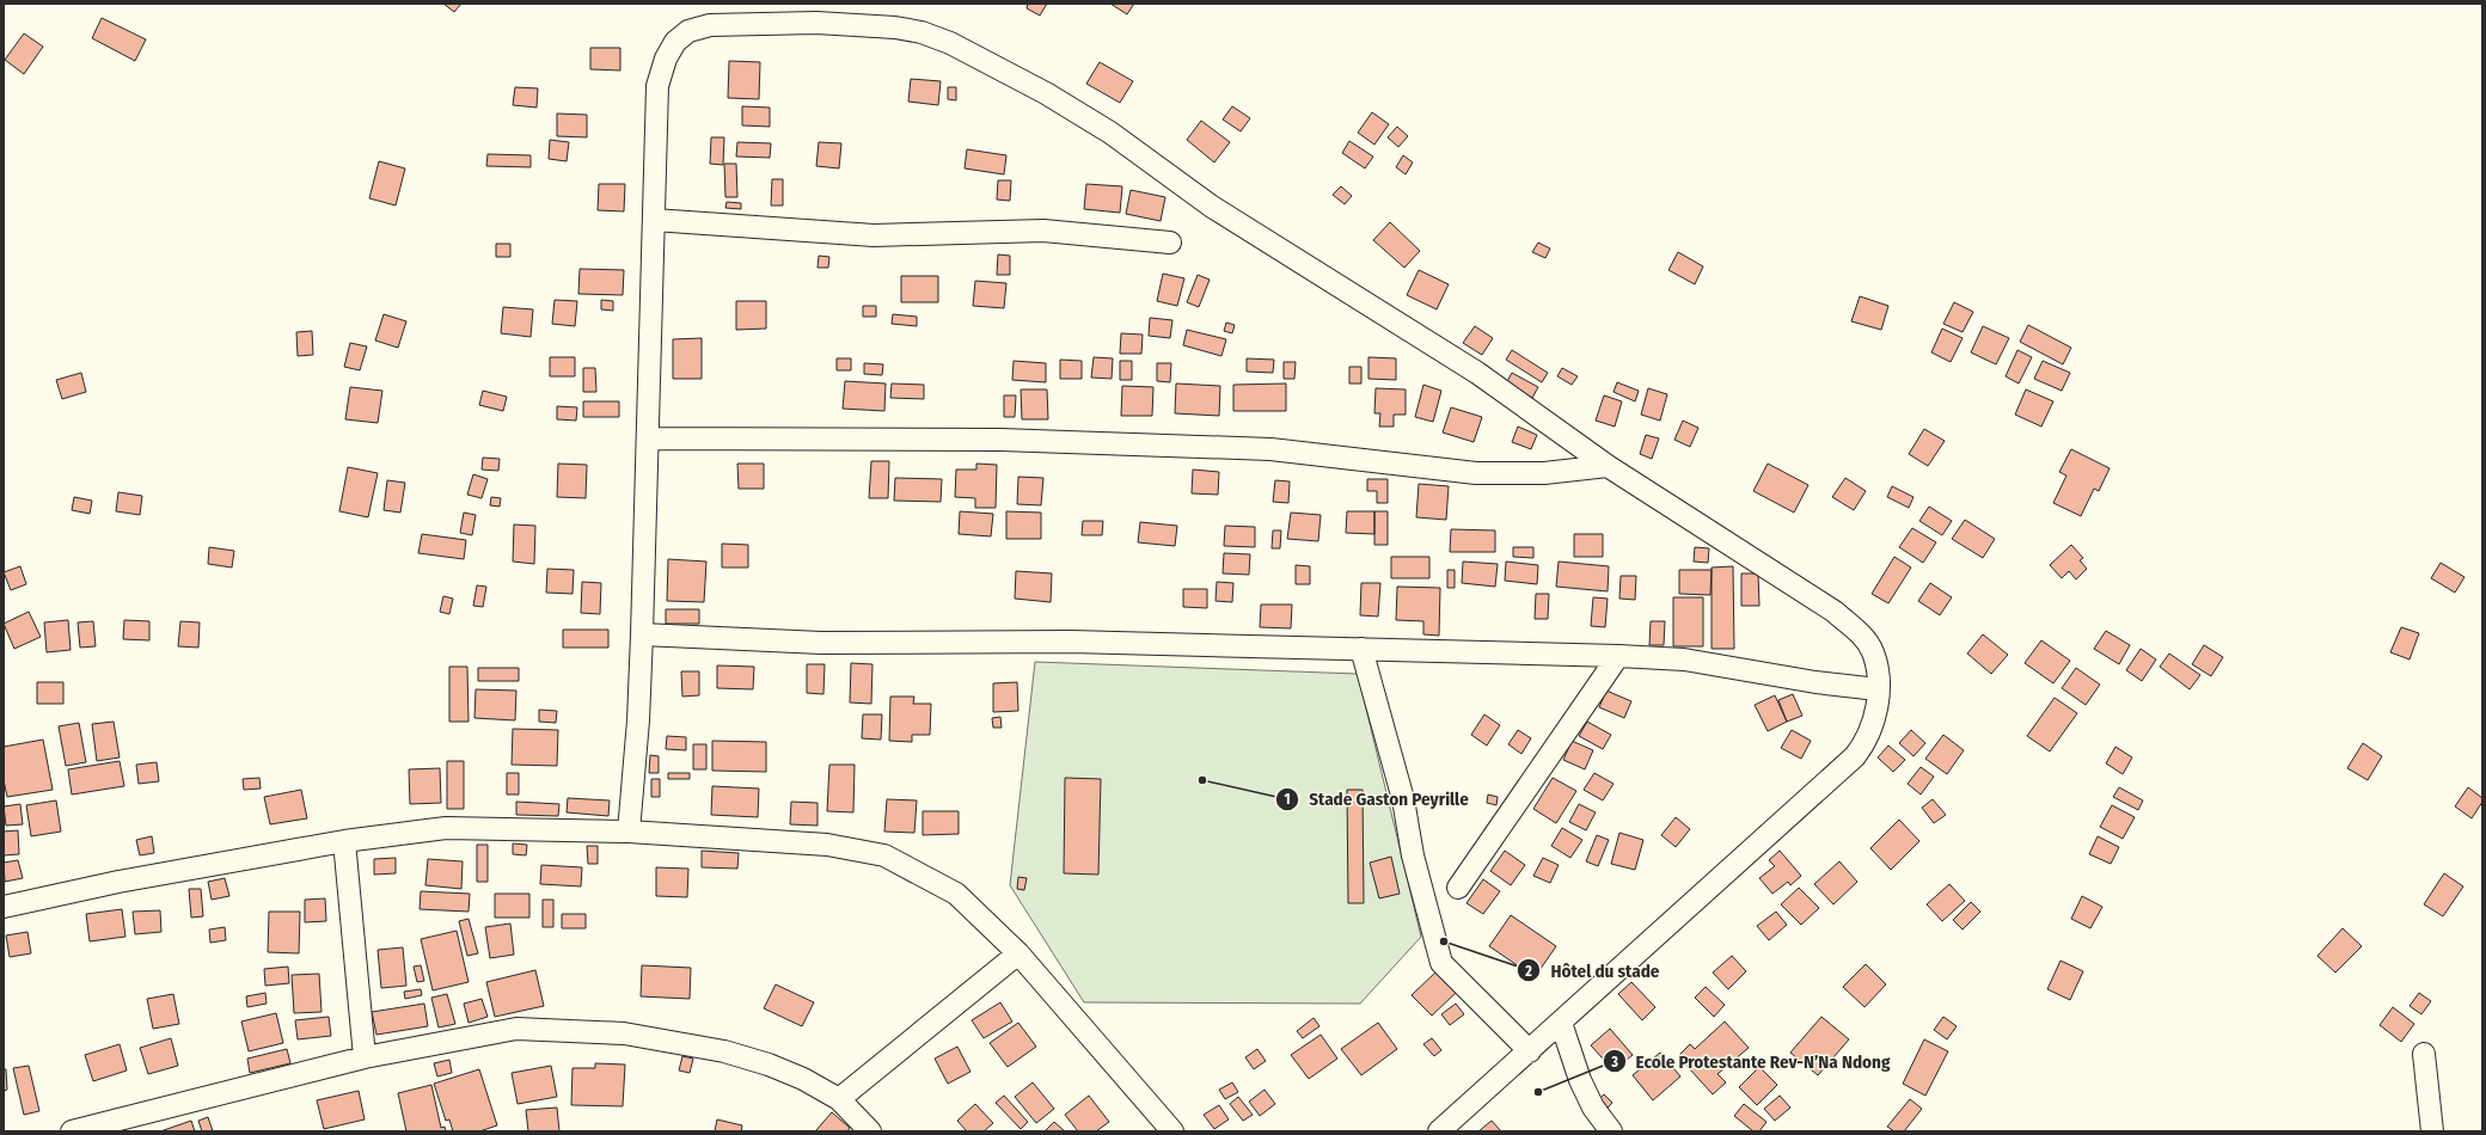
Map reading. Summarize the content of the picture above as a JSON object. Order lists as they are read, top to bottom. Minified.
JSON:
{"places":["Stade Gaston Peyrille","Hôtel du stade","Ecole Protestante Rev-N’Na Ndong"]}
